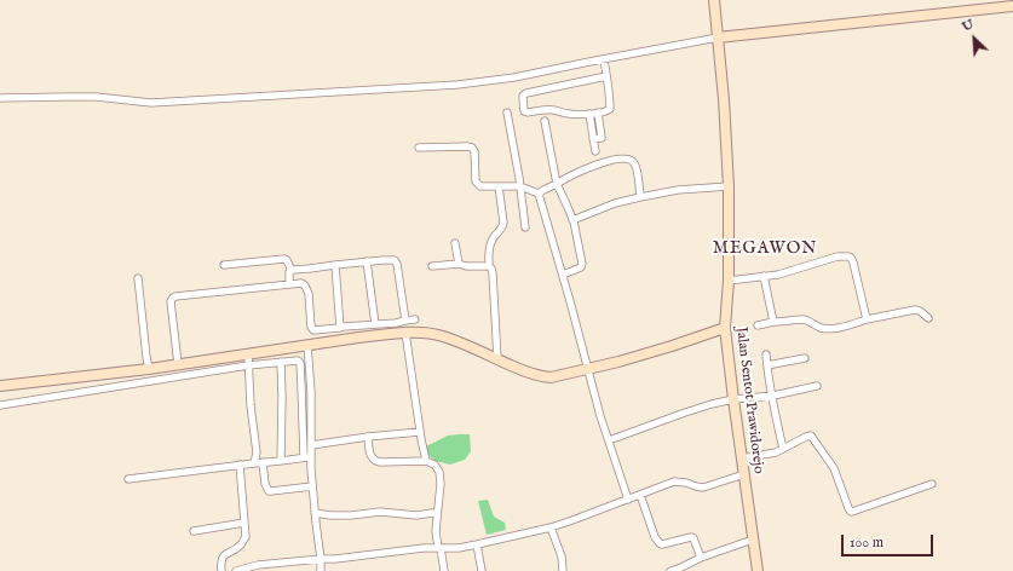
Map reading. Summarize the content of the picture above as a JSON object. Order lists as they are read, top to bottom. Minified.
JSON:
{"streets":{"street":["Jalan Sentot Prawidorejo"]},"districts":["MEGAWON"],"scale_bar":"100 m","north":"top left"}
